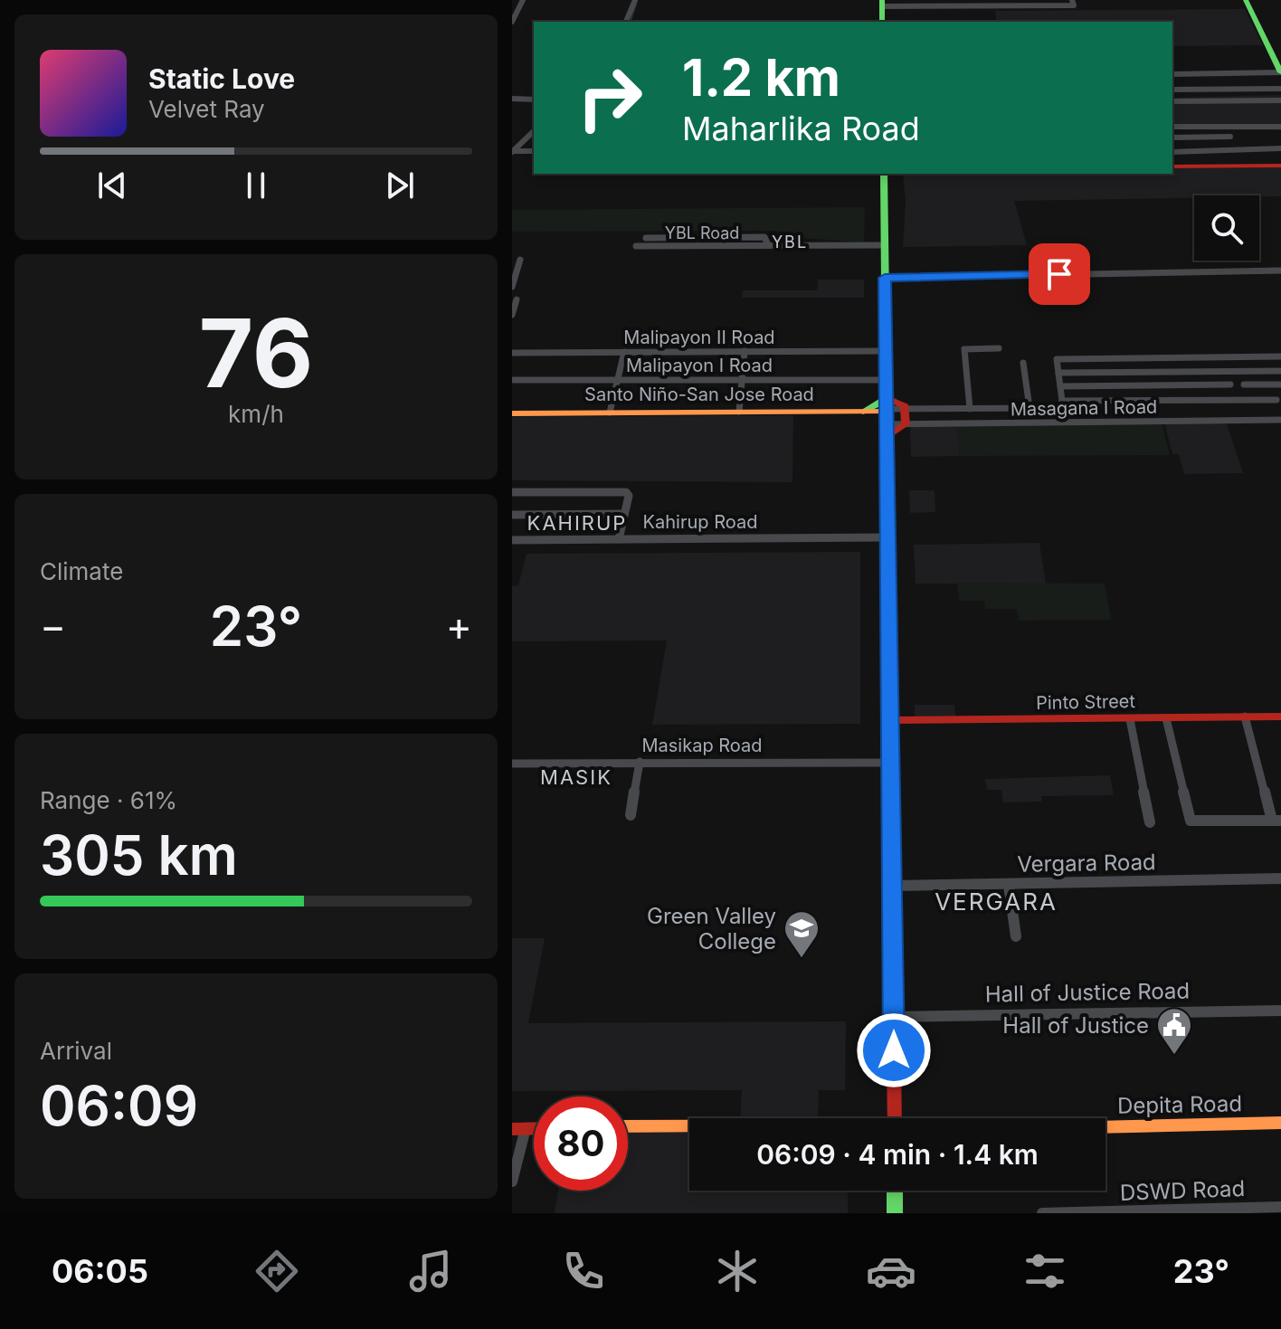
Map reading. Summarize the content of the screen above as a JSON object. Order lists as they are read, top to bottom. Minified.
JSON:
{"streets":{"main road":["Santo Niño-San Jose Road","Pinto Street","Depita Road"],"street":["YBL Road","Malipayon II Road","Malipayon I Road","Masagana I Road","Kahirup Road","Masikap Road","Vergara Road","Hall of Justice Road","DSWD Road"]},"districts":["YBL","KAHIRUP","MASIK","VERGARA"],"places":{"school or university":["Green Valley College"],"public building":["Hall of Justice"]},"page":{"turn":["1.2 km","Maharlika Road"],"song":["Static Love","Velvet Ray"],"tile":[["76","km/h"],"Climate",["Range · 61%","305 km"],["Arrival","06:09"]],"heat":["−","23°","+"],"limit":"80","trip":"06:09 · 4 min · 1.4 km","tabs":["06:05","23°"]}}
